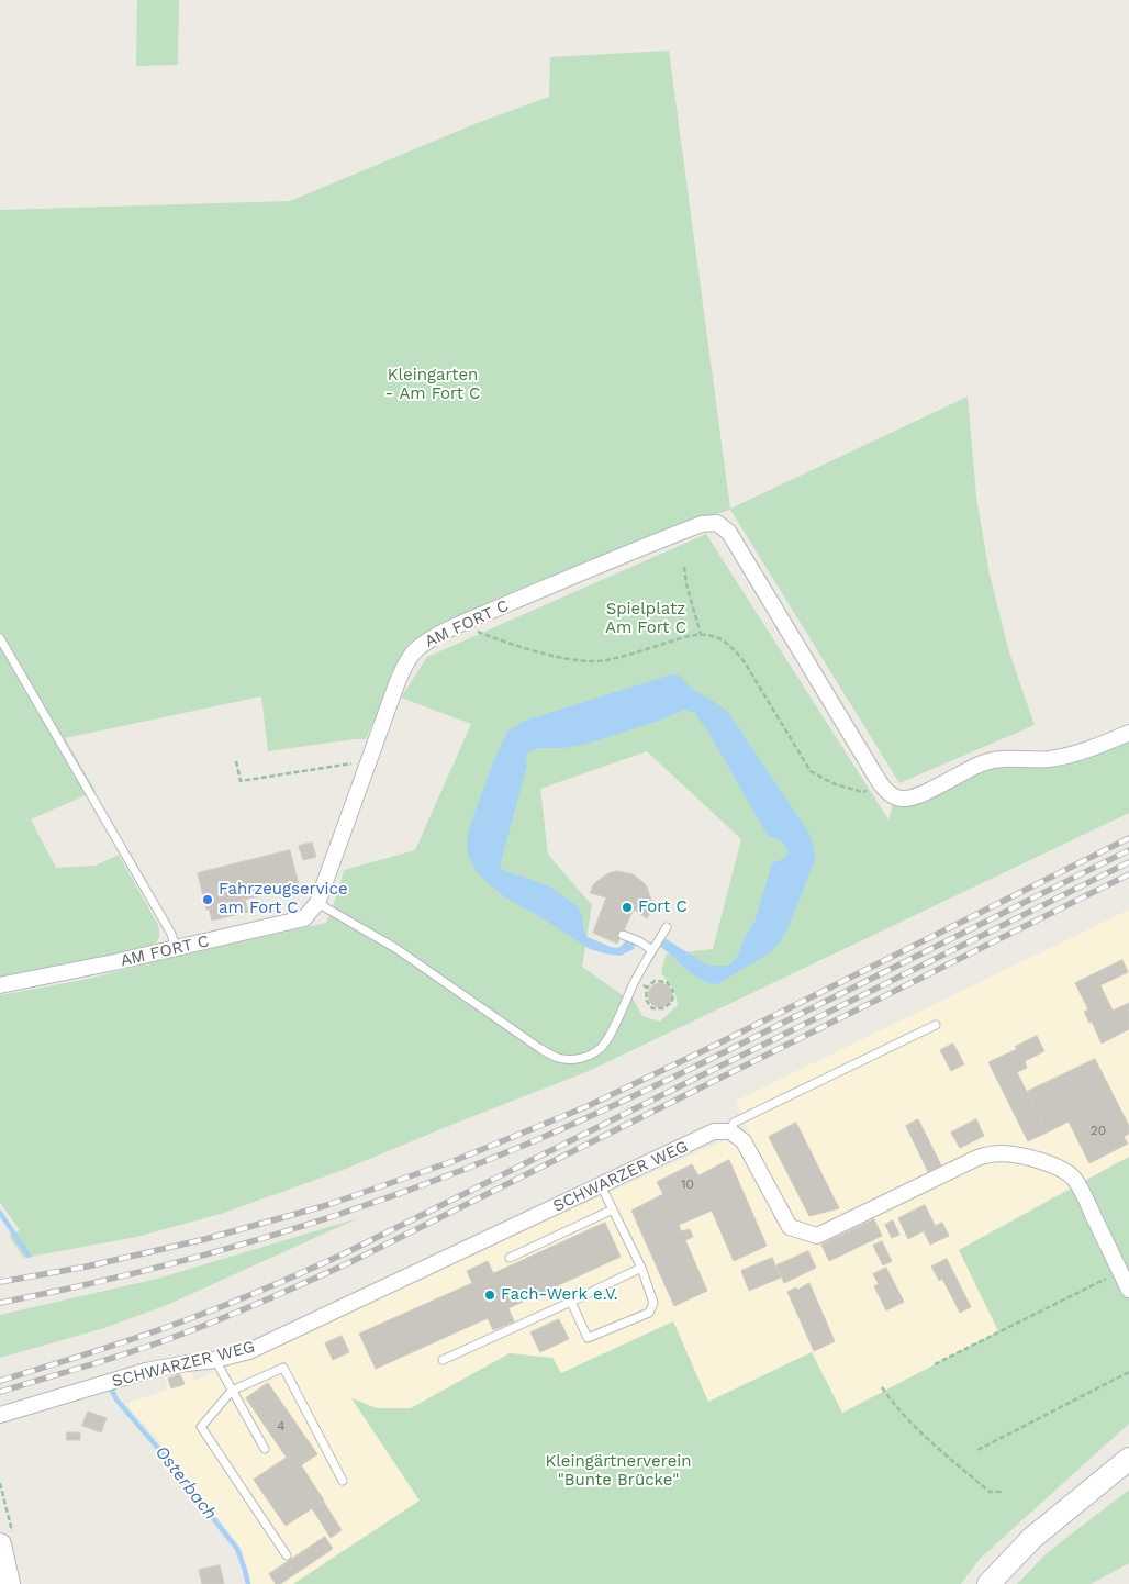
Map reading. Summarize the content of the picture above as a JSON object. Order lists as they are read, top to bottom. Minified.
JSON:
{"streets":{"street":["AM FORT C","SCHWARZER WEG"]},"water":["Osterbach"],"parks":["Kleingarten - Am Fort C","Spielplatz Am Fort C","Kleingärtnerverein \"Bunte Brücke\""],"places":["Fahrzeugservice am Fort C","Fort C","Fach-Werk e.V."],"house_numbers":["20","10","4"]}
